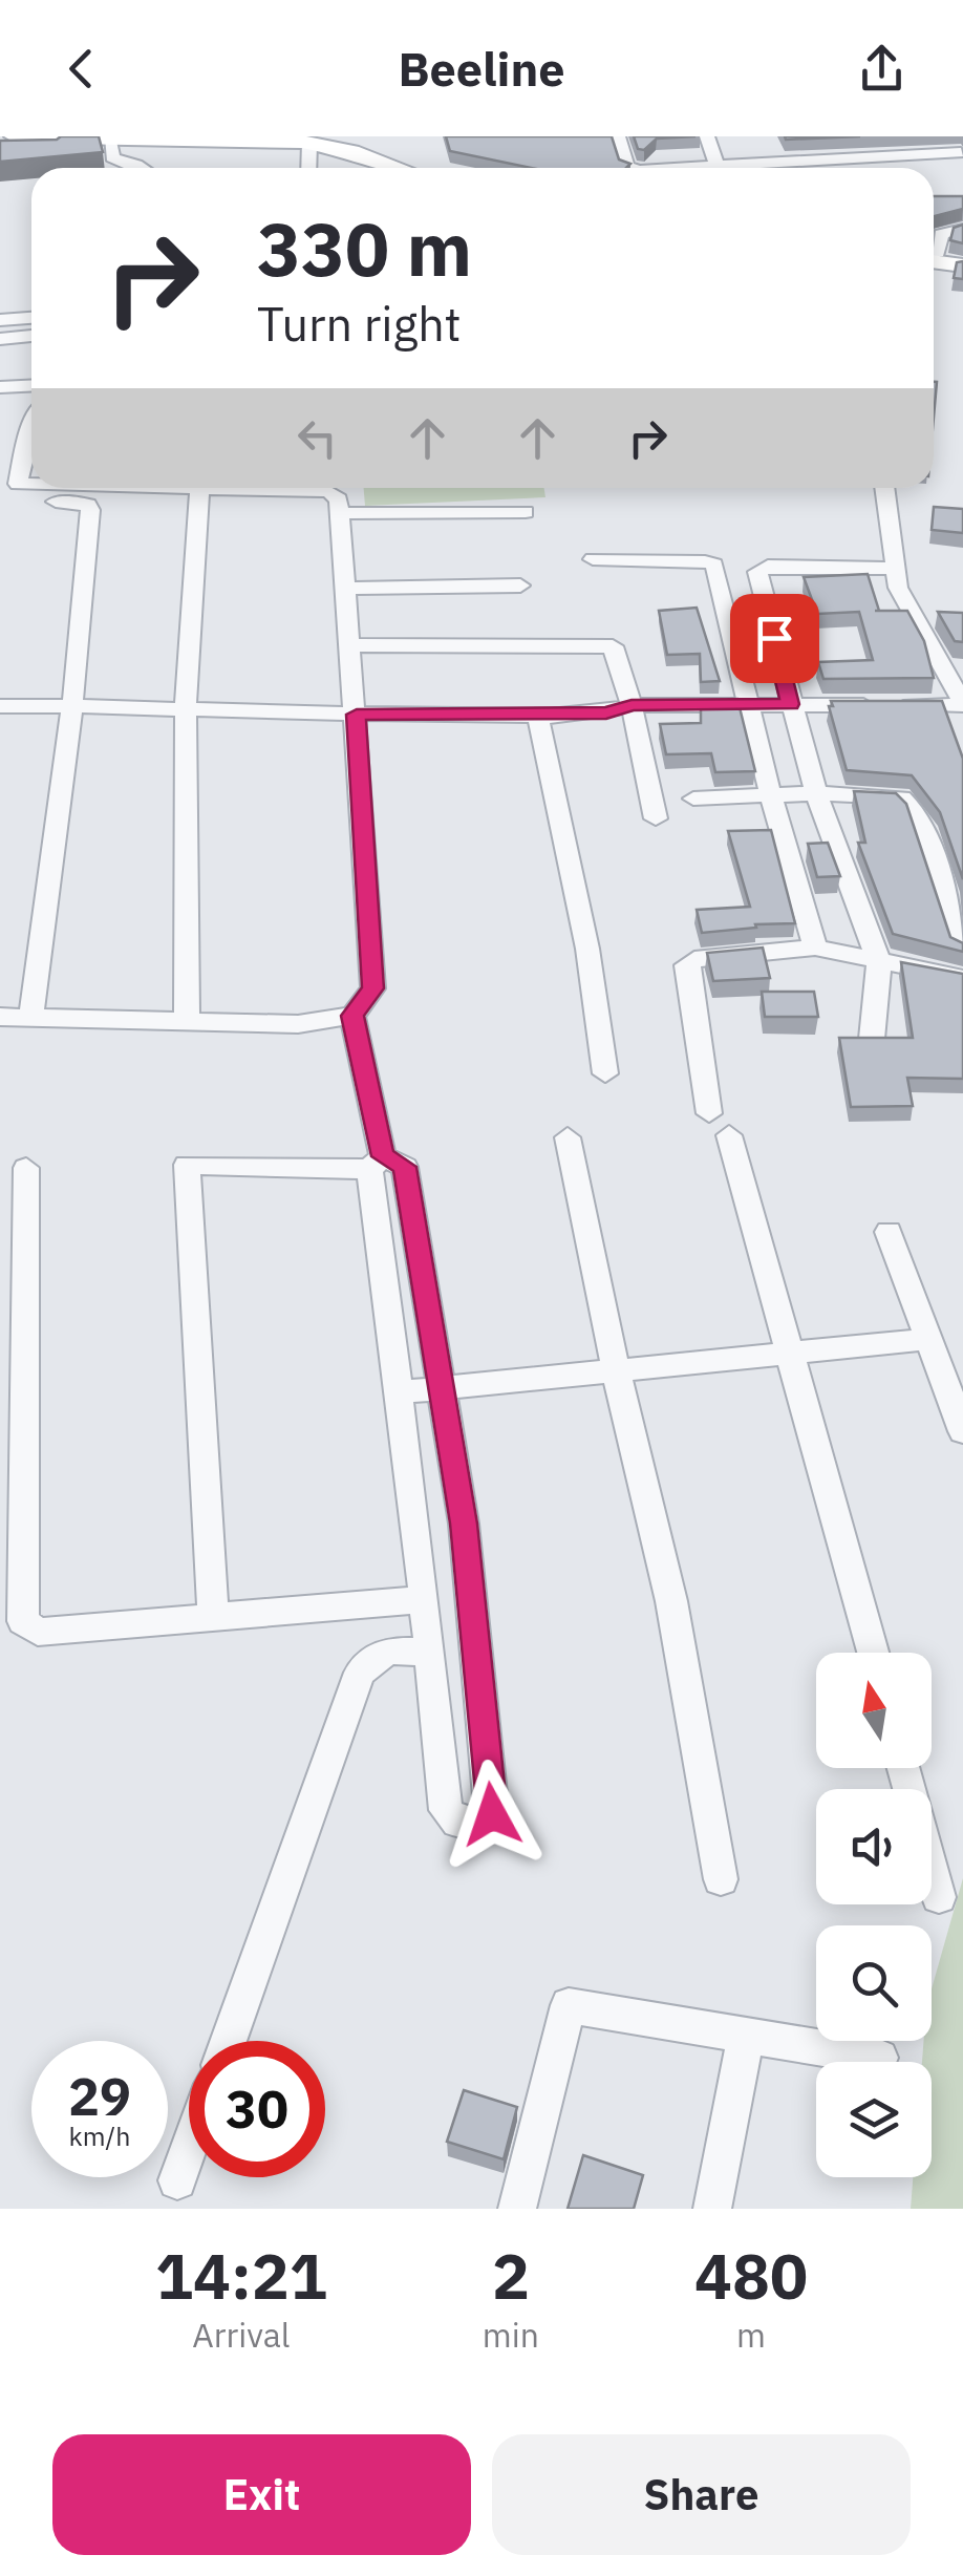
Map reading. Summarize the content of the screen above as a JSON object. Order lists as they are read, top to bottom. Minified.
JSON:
{"north":"top","page":{"header":"Beeline","turn":["330 m","Turn right"],"speed":"29 km/h","limit":"30","eta":["14:21","Arrival","2","min","480","m"],"buttons":["Exit","Share"]}}
